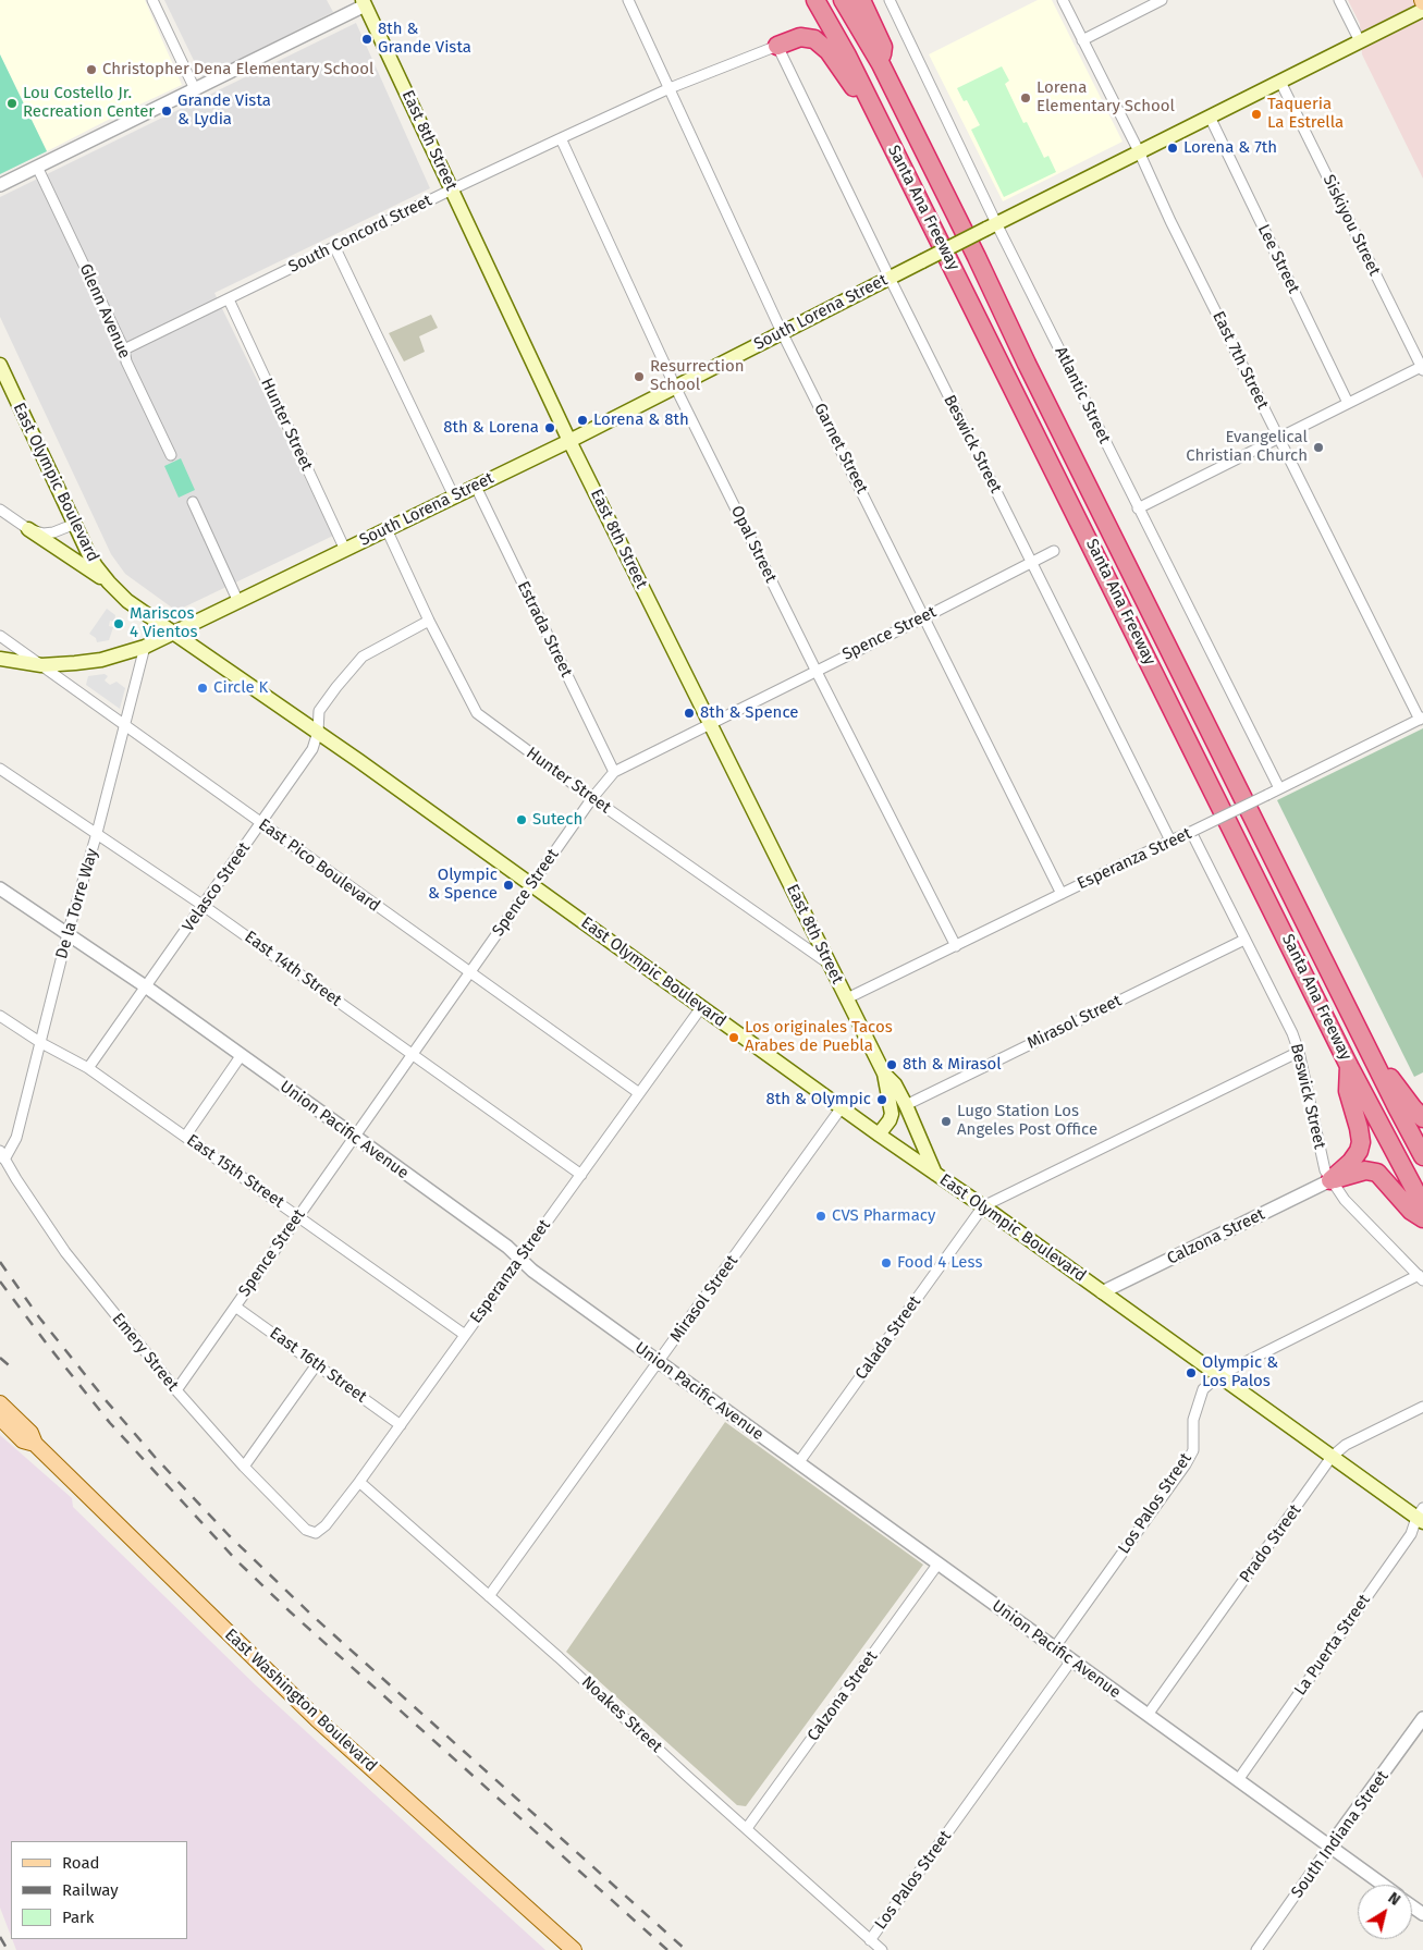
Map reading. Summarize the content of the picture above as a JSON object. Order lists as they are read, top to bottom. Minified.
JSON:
{"streets":{"highway":["Santa Ana Freeway"],"main road":["East 8th Street","South Lorena Street","East Olympic Boulevard","East Washington Boulevard"],"street":["Siskiyou Street","South Concord Street","Lee Street","Glenn Avenue","East 7th Street","Atlantic Street","Hunter Street","Beswick Street","Garnet Street","Opal Street","Estrada Street","Spence Street","Esperanza Street","East Pico Boulevard","Velasco Street","De la Torre Way","East 14th Street","Mirasol Street","Union Pacific Avenue","East 15th Street","Calzona Street","Calada Street","Emery Street","East 16th Street","Los Palos Street","Prado Street","La Puerta Street","Noakes Street","South Indiana Street"]},"crossings":[["East 8th Street","South Concord Street"],["East 8th Street","South Lorena Street"],["East 8th Street","Hunter Street"],["East 8th Street","East Olympic Boulevard"],["East 8th Street","Spence Street"],["East 8th Street","Esperanza Street"],["East 8th Street","Mirasol Street"],["Siskiyou Street","South Lorena Street"],["South Concord Street","Glenn Avenue"],["South Concord Street","Hunter Street"],["South Concord Street","Beswick Street"],["South Concord Street","Garnet Street"],["South Concord Street","Opal Street"],["Lee Street","South Lorena Street"],["South Lorena Street","East 7th Street"],["South Lorena Street","Atlantic Street"],["South Lorena Street","Hunter Street"],["South Lorena Street","Beswick Street"],["South Lorena Street","Garnet Street"],["South Lorena Street","East Olympic Boulevard"],["South Lorena Street","Opal Street"],["South Lorena Street","Estrada Street"],["South Lorena Street","East Pico Boulevard"],["South Lorena Street","De la Torre Way"],["East 7th Street","Esperanza Street"],["Atlantic Street","Esperanza Street"],["Hunter Street","Spence Street"],["Hunter Street","Velasco Street"],["Beswick Street","Spence Street"],["Beswick Street","Esperanza Street"],["Beswick Street","Mirasol Street"],["Beswick Street","Calzona Street"],["Beswick Street","Calada Street"],["Beswick Street","Los Palos Street"],["Garnet Street","Spence Street"],["Garnet Street","Esperanza Street"],["East Olympic Boulevard","Spence Street"],["East Olympic Boulevard","Esperanza Street"],["East Olympic Boulevard","Velasco Street"],["East Olympic Boulevard","Mirasol Street"],["East Olympic Boulevard","Calzona Street"],["East Olympic Boulevard","Calada Street"],["East Olympic Boulevard","Los Palos Street"],["East Olympic Boulevard","Prado Street"],["East Olympic Boulevard","La Puerta Street"],["Opal Street","Spence Street"],["Opal Street","Esperanza Street"],["Estrada Street","Spence Street"],["Spence Street","East Pico Boulevard"],["Spence Street","East 14th Street"],["Spence Street","Union Pacific Avenue"],["Spence Street","East 15th Street"],["Spence Street","Emery Street"],["Spence Street","East 16th Street"],["Esperanza Street","East Pico Boulevard"],["Esperanza Street","East 14th Street"],["Esperanza Street","Union Pacific Avenue"],["Esperanza Street","East 15th Street"],["Esperanza Street","Emery Street"],["Esperanza Street","East 16th Street"],["Esperanza Street","Noakes Street"],["East Pico Boulevard","Velasco Street"],["East Pico Boulevard","De la Torre Way"],["Velasco Street","East 14th Street"],["Velasco Street","Union Pacific Avenue"],["Velasco Street","East 15th Street"],["De la Torre Way","East 14th Street"],["De la Torre Way","Union Pacific Avenue"],["De la Torre Way","East 15th Street"],["De la Torre Way","Emery Street"],["Mirasol Street","Union Pacific Avenue"],["Mirasol Street","Noakes Street"],["Union Pacific Avenue","Calzona Street"],["Union Pacific Avenue","Calada Street"],["Union Pacific Avenue","Los Palos Street"],["Union Pacific Avenue","Prado Street"],["Union Pacific Avenue","La Puerta Street"],["Union Pacific Avenue","South Indiana Street"],["Calzona Street","Noakes Street"],["Los Palos Street","Noakes Street"]],"places":["8th & Grande Vista","Christopher Dena Elementary School","Lorena Elementary School","Lou Costello Jr. Recreation Center","Grande Vista & Lydia","Taqueria La Estrella","Lorena & 7th","Resurrection School","Lorena & 8th","8th & Lorena","Evangelical Christian Church","Mariscos 4 Vientos","Circle K","8th & Spence","Sutech","Olympic & Spence","Los originales Tacos Arabes de Puebla","8th & Mirasol","8th & Olympic","Lugo Station Los Angeles Post Office","CVS Pharmacy","Food 4 Less","Olympic & Los Palos"],"legend":["Road","Railway","Park"],"north":"top right"}
